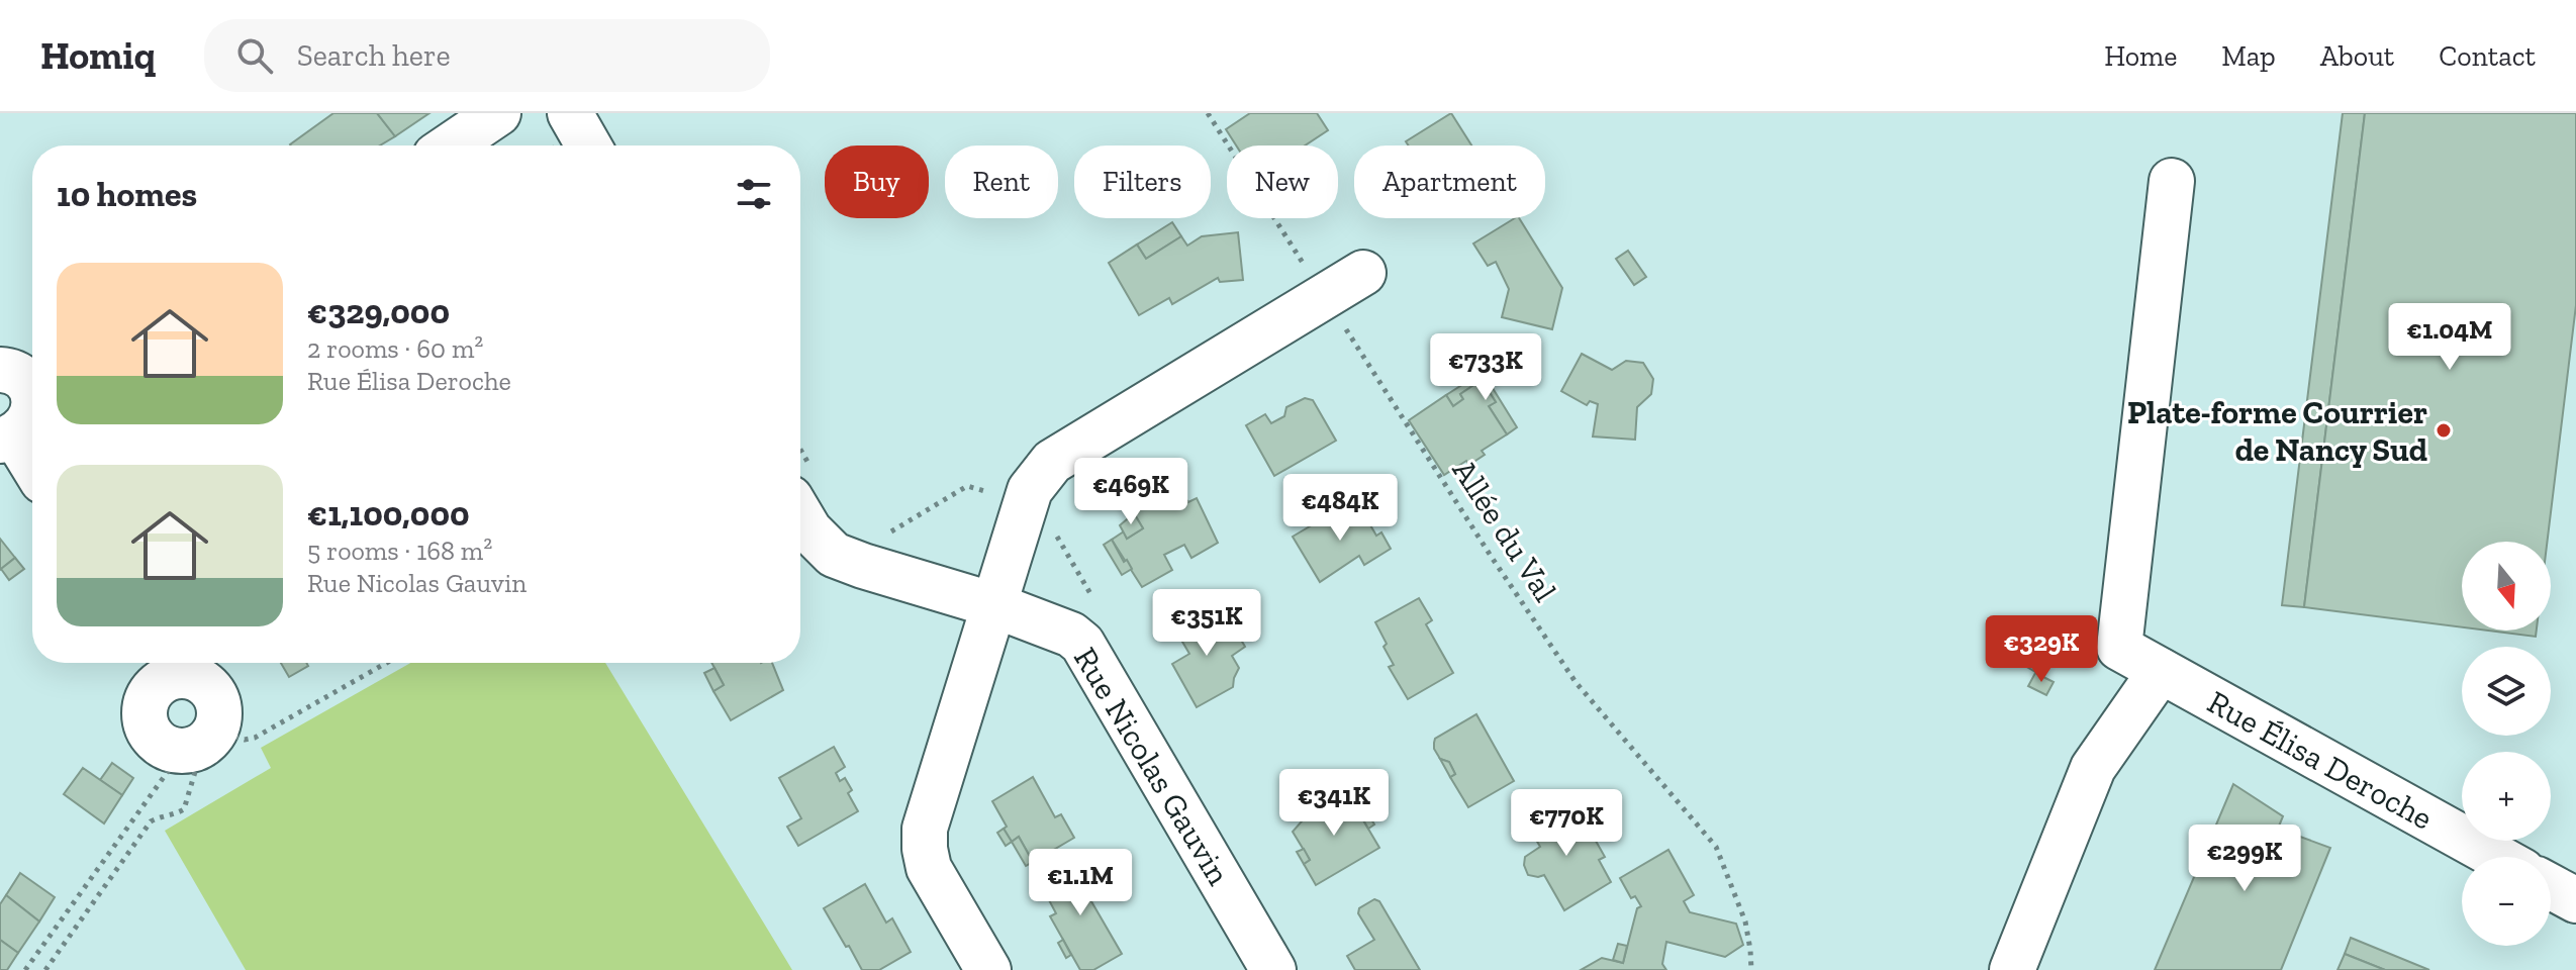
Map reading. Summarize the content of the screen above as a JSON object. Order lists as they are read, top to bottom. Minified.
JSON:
{"streets":{"street":["Rue Élisa Deroche","Rue Nicolas Gauvin"],"path":["Allée du Val"]},"places":["Plate-forme Courrier de Nancy Sud"],"north":"bottom","page":{"header":"Homiq","search":"Search here","nav":["Home","Map","About","Contact"],"chip":["Buy","Rent","Filters","New","Apartment"],"heading":"10 homes","list":[{"name":"€329,000","note":"2 rooms · 60 m² · Rue Élisa Deroche"},{"name":"€1,100,000","note":"5 rooms · 168 m² · Rue Nicolas Gauvin"}],"price":["€1.04M","€733K","€469K","€484K","€351K","€329K","€341K","€770K","€299K","€1.1M"],"map_buttons":["+","−"]}}
